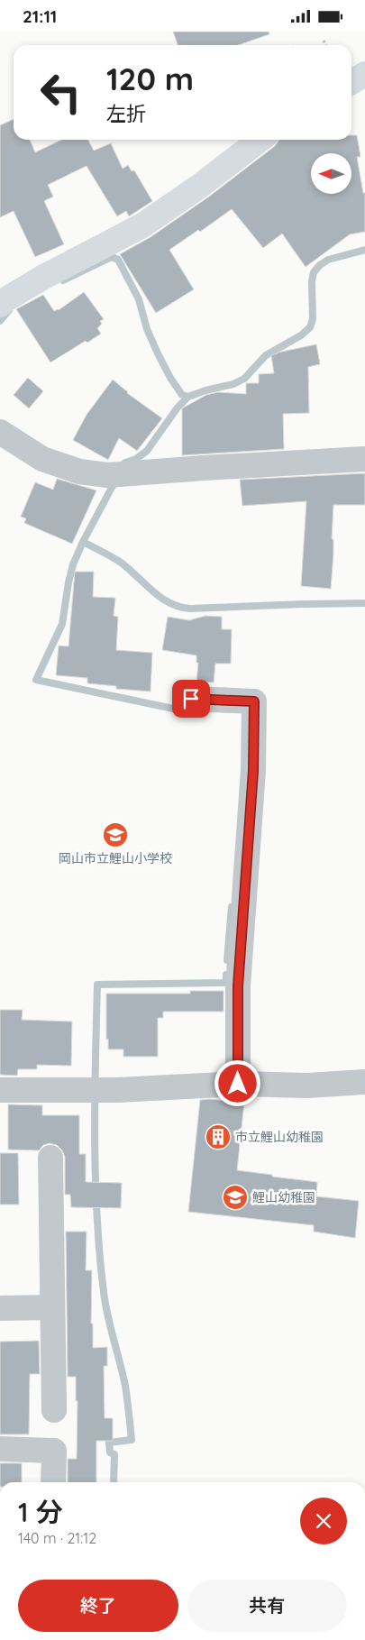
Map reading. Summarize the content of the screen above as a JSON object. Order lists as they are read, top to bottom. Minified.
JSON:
{"places":{"school or university":["岡山市立鯉山小学校","鯉山幼稚園"],"building":["市立鯉山幼稚園"]},"north":"left","page":{"status":"21:11","turn":["120 m","左折"],"heading":["1 分","140 m · 21:12"],"buttons":["終了","共有"]}}
